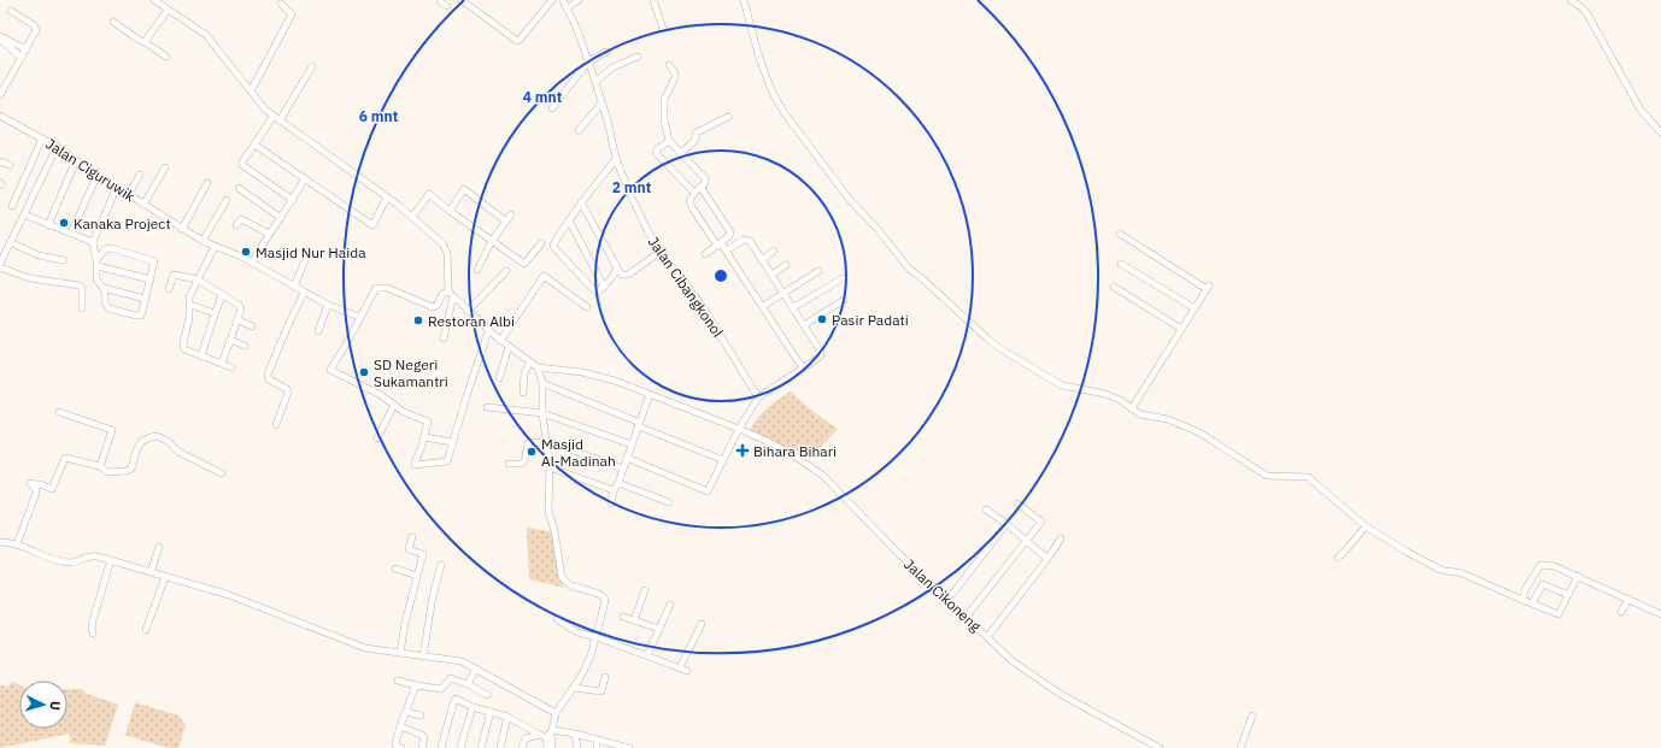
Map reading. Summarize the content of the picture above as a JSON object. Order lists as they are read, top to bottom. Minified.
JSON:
{"streets":{"street":["Jalan Ciguruwik","Jalan Cibangkonol","Jalan Cikoneng"]},"places":{"other":["Kanaka Project","Masjid Nur Haida","Pasir Padati","Restoran Albi","SD Negeri Sukamantri","Masjid Al-Madinah"],"health":["Bihara Bihari"]},"north":"right","rings":["4 mnt","6 mnt","2 mnt"]}
